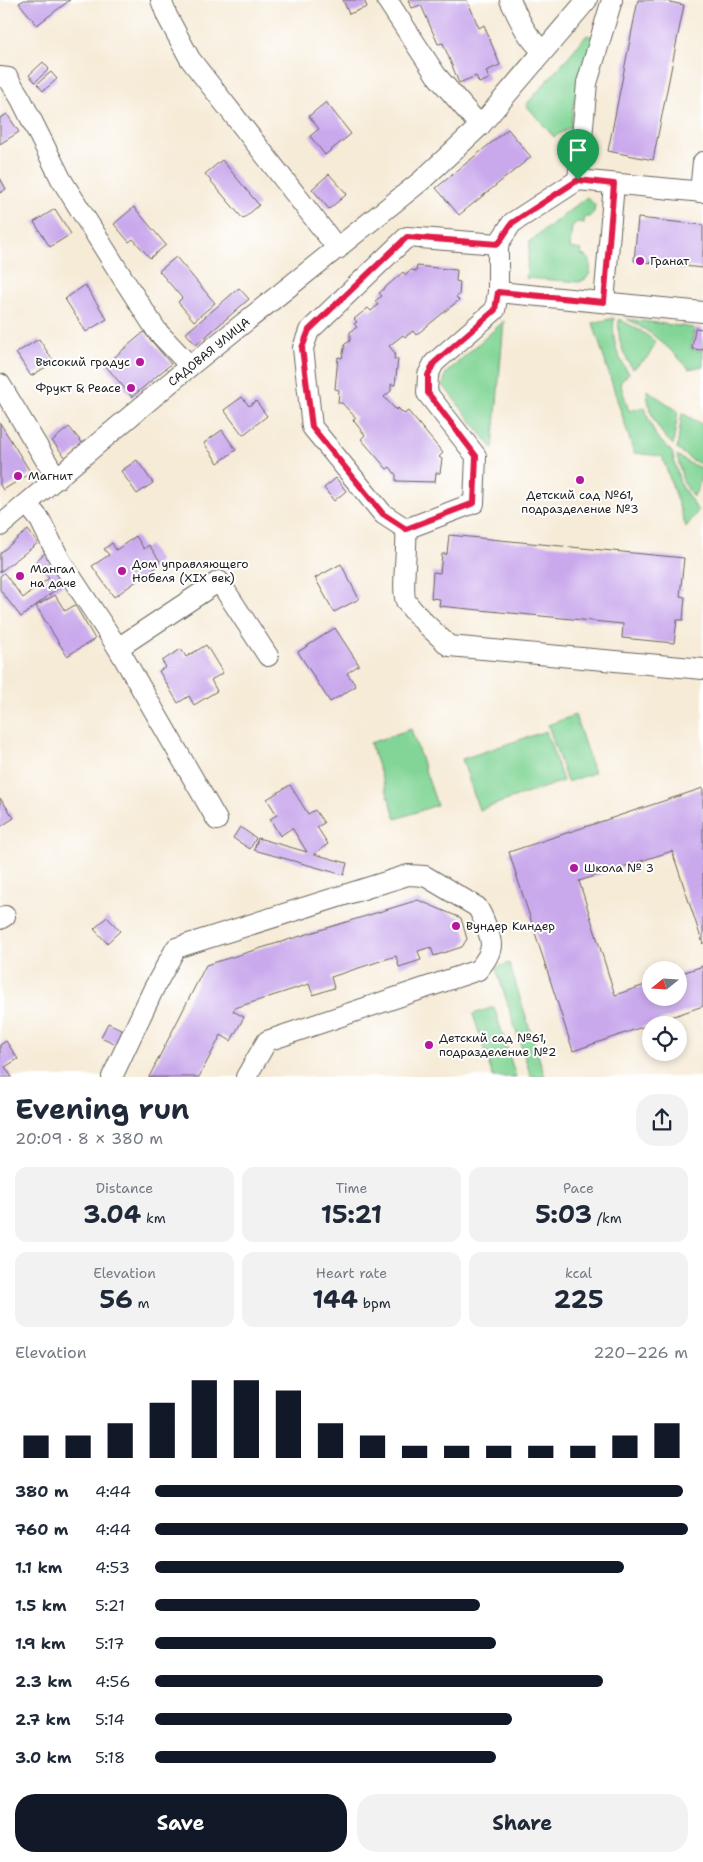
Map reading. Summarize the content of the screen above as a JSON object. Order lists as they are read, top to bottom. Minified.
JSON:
{"streets":{"street":["САДОВАЯ УЛИЦА"]},"places":["Гранат","Высокий градус","Фрукт & Peace","Магнит","Детский сад №61, подразделение №3","Дом управляющего Нобеля (XIX век)","Мангал на даче","Школа № 3","Вундер Киндер","Детский сад №61, подразделение №2"],"north":"left","page":{"heading":["Evening run","20:09 · 8 × 380 m"],"stats":[["Distance","3.04 km"],["Time","15:21"],["Pace","5:03 /km"],["Elevation","56 m"],["Heart rate","144 bpm"],["kcal","225"]],"chart":["Elevation","220–226 m"],"list":[{"name":"380 m","note":"4:44"},{"name":"760 m","note":"4:44"},{"name":"1.1 km","note":"4:53"},{"name":"1.5 km","note":"5:21"},{"name":"1.9 km","note":"5:17"},{"name":"2.3 km","note":"4:56"},{"name":"2.7 km","note":"5:14"},{"name":"3.0 km","note":"5:18"}],"buttons":["Save","Share"]}}
